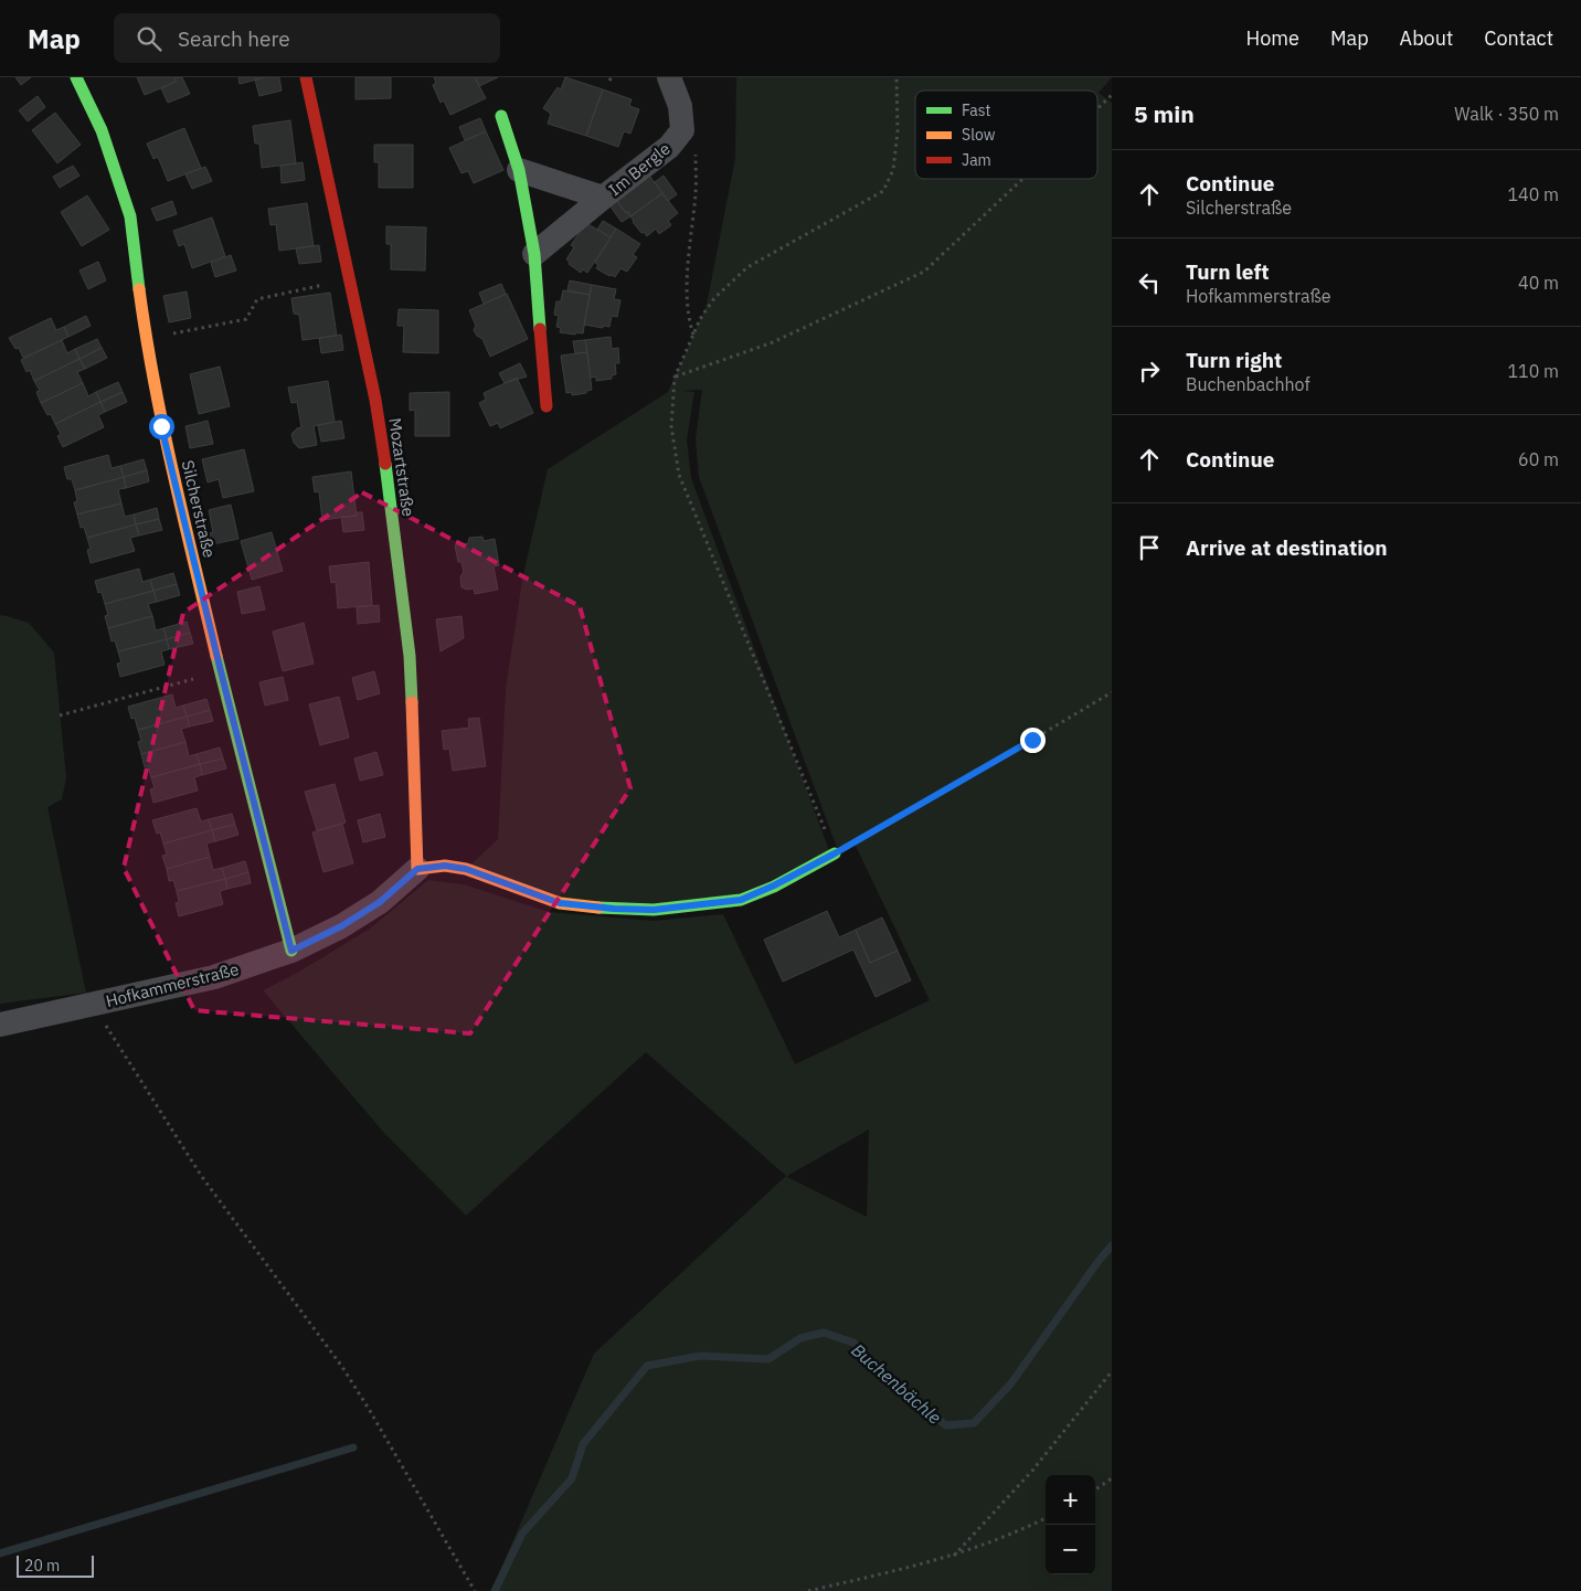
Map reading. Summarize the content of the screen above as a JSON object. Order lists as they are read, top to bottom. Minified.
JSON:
{"streets":{"street":["Im Bergle","Mozartstraße","Silcherstraße","Hofkammerstraße"]},"crossings":[["Mozartstraße","Hofkammerstraße"],["Silcherstraße","Hofkammerstraße"]],"water":["Buchenbächle"],"legend":["Fast","Slow","Jam"],"scale_bar":"20 m","page":{"header":"Map","search":"Search here","nav":["Home","Map","About","Contact"],"heading":["5 min","Walk · 350 m"],"list":[["Continue","Silcherstraße","140 m"],["Turn left","Hofkammerstraße","40 m"],["Turn right","Buchenbachhof","110 m"],["Continue","60 m"],"Arrive at destination"],"map_buttons":["+","−"],"scale":"20 m"}}
